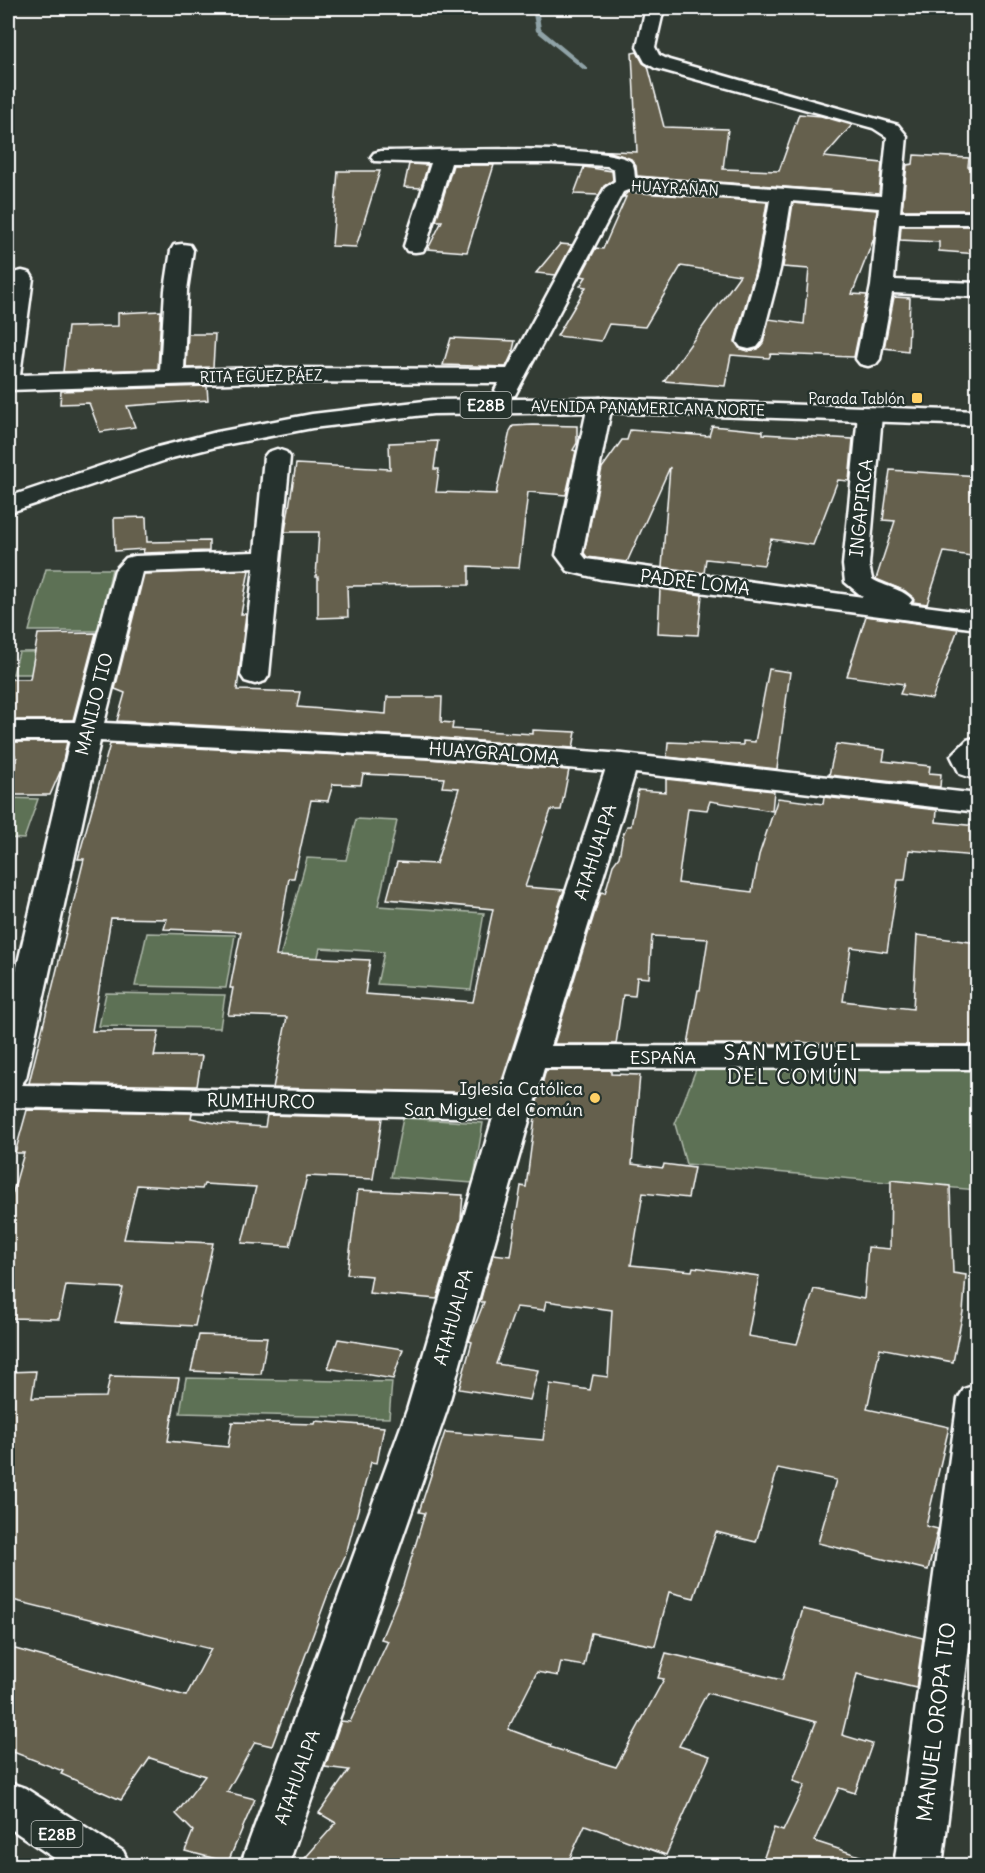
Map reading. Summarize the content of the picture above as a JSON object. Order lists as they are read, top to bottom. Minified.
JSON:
{"streets":{"main road":["HUAYRAÑAN","RITA EGÜEZ PÁEZ","E28B","AVENIDA PANAMERICANA NORTE","INGAPIRCA","PADRE LOMA","MANIJO TIO","HUAYGRALOMA","ATAHUALPA","ESPAÑA","RUMIHURCO","MANUEL OROPA TIO"]},"crossings":[["HUAYRAÑAN","RITA EGÜEZ PÁEZ"],["HUAYRAÑAN","AVENIDA PANAMERICANA NORTE"],["RITA EGÜEZ PÁEZ","AVENIDA PANAMERICANA NORTE"],["AVENIDA PANAMERICANA NORTE","INGAPIRCA"],["AVENIDA PANAMERICANA NORTE","PADRE LOMA"],["INGAPIRCA","PADRE LOMA"],["MANIJO TIO","HUAYGRALOMA"],["HUAYGRALOMA","ATAHUALPA"],["ATAHUALPA","ESPAÑA"],["ATAHUALPA","RUMIHURCO"]],"districts":["SAN MIGUEL DEL COMÚN"],"places":{"transit":["Parada Tablón"],"other":["Iglesia Católica San Miguel del Común"]}}
